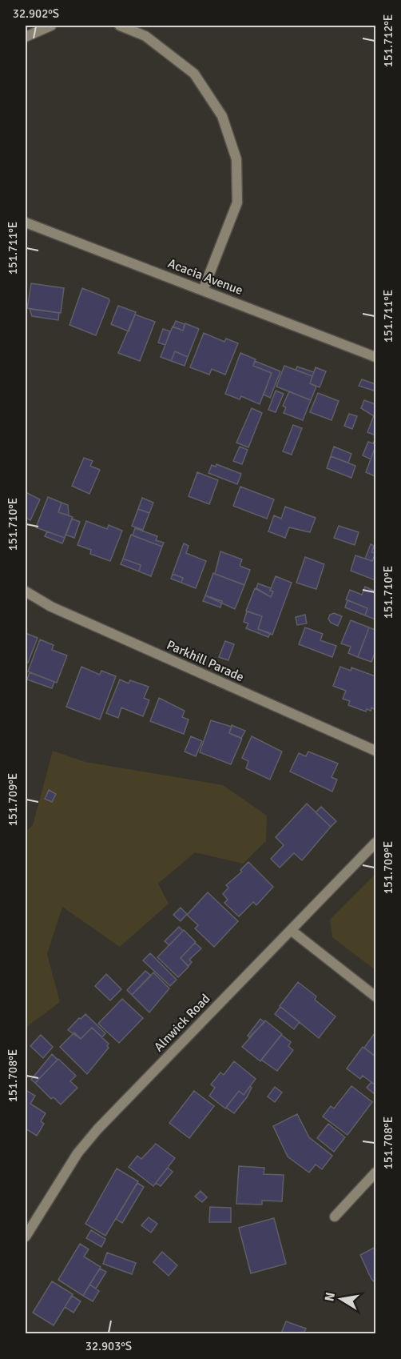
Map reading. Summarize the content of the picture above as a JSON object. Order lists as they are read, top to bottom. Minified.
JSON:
{"streets":{"street":["Acacia Avenue","Parkhill Parade","Alnwick Road"]},"north":"left","coordinates":["32.902°S","151.712°E","151.711°E","151.710°E","151.709°E","151.708°E","32.903°S"]}
